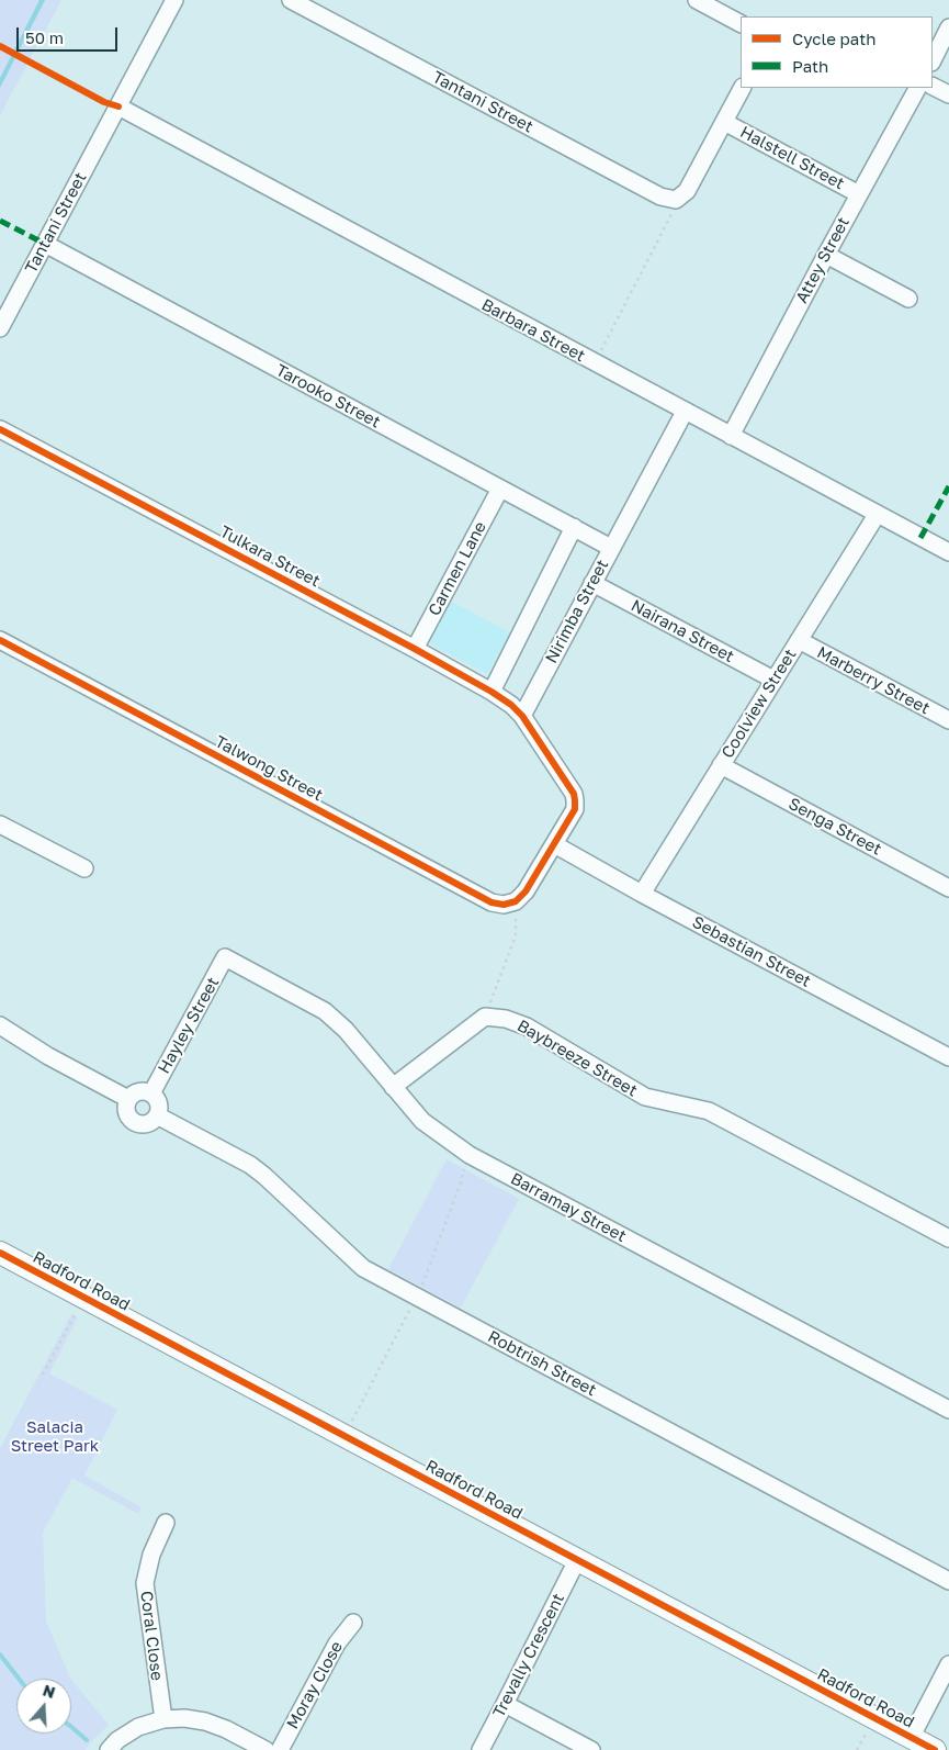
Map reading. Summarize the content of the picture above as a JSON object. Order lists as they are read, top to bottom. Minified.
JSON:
{"streets":{"street":["Tantani Street","Halstell Street","Attey Street","Barbara Street","Tarooko Street","Tulkara Street","Carmen Lane","Nirimba Street","Nairana Street","Marberry Street","Coolview Street","Talwong Street","Senga Street","Sebastian Street","Hayley Street","Baybreeze Street","Barramay Street","Radford Road","Robtrish Street","Coral Close","Trevally Crescent","Moray Close"]},"crossings":[["Tantani Street","Barbara Street"],["Tantani Street","Tarooko Street"],["Halstell Street","Attey Street"],["Attey Street","Barbara Street"],["Barbara Street","Nirimba Street"],["Barbara Street","Coolview Street"],["Tarooko Street","Carmen Lane"],["Tarooko Street","Nirimba Street"],["Tulkara Street","Carmen Lane"],["Tulkara Street","Nirimba Street"],["Nirimba Street","Nairana Street"],["Nairana Street","Coolview Street"],["Marberry Street","Coolview Street"],["Coolview Street","Senga Street"],["Coolview Street","Sebastian Street"],["Hayley Street","Barramay Street"],["Hayley Street","Robtrish Street"],["Radford Road","Trevally Crescent"]],"parks":["Salacia Street Park"],"legend":["Cycle path","Path"],"scale_bar":"50 m","north":"top"}
